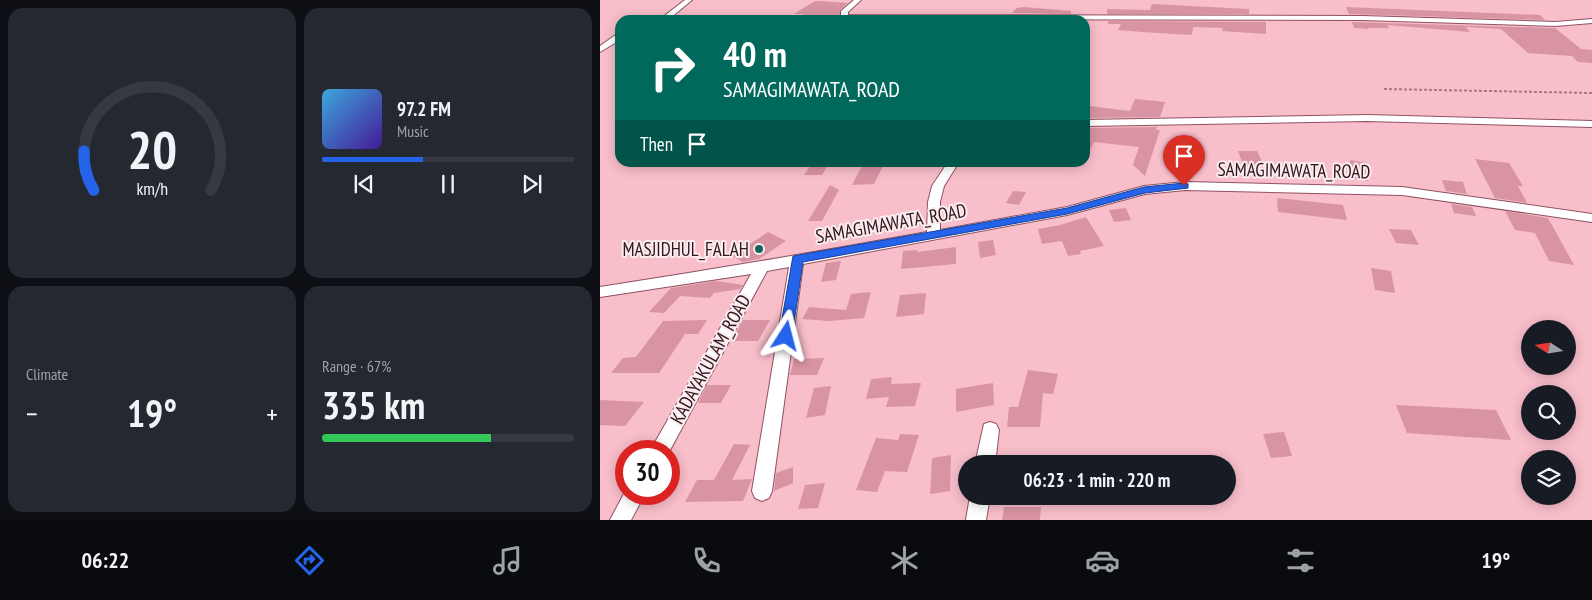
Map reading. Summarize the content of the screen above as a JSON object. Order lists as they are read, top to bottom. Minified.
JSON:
{"streets":{"street":["SAMAGIMAWATA_ROAD","KADAYAKULAM_ROAD"]},"crossings":[["SAMAGIMAWATA_ROAD","KADAYAKULAM_ROAD"]],"places":["MASJIDHUL_FALAH"],"north":"left","page":{"turn":["40 m","SAMAGIMAWATA_ROAD"],"song":["97.2 FM","Music"],"then":"Then","tile":["Climate",["Range · 67%","335 km"]],"heat":["−","19°","+"],"limit":"30","trip":"06:23 · 1 min · 220 m","tabs":["06:22","19°"],"gauge":["20","km/h"]}}
